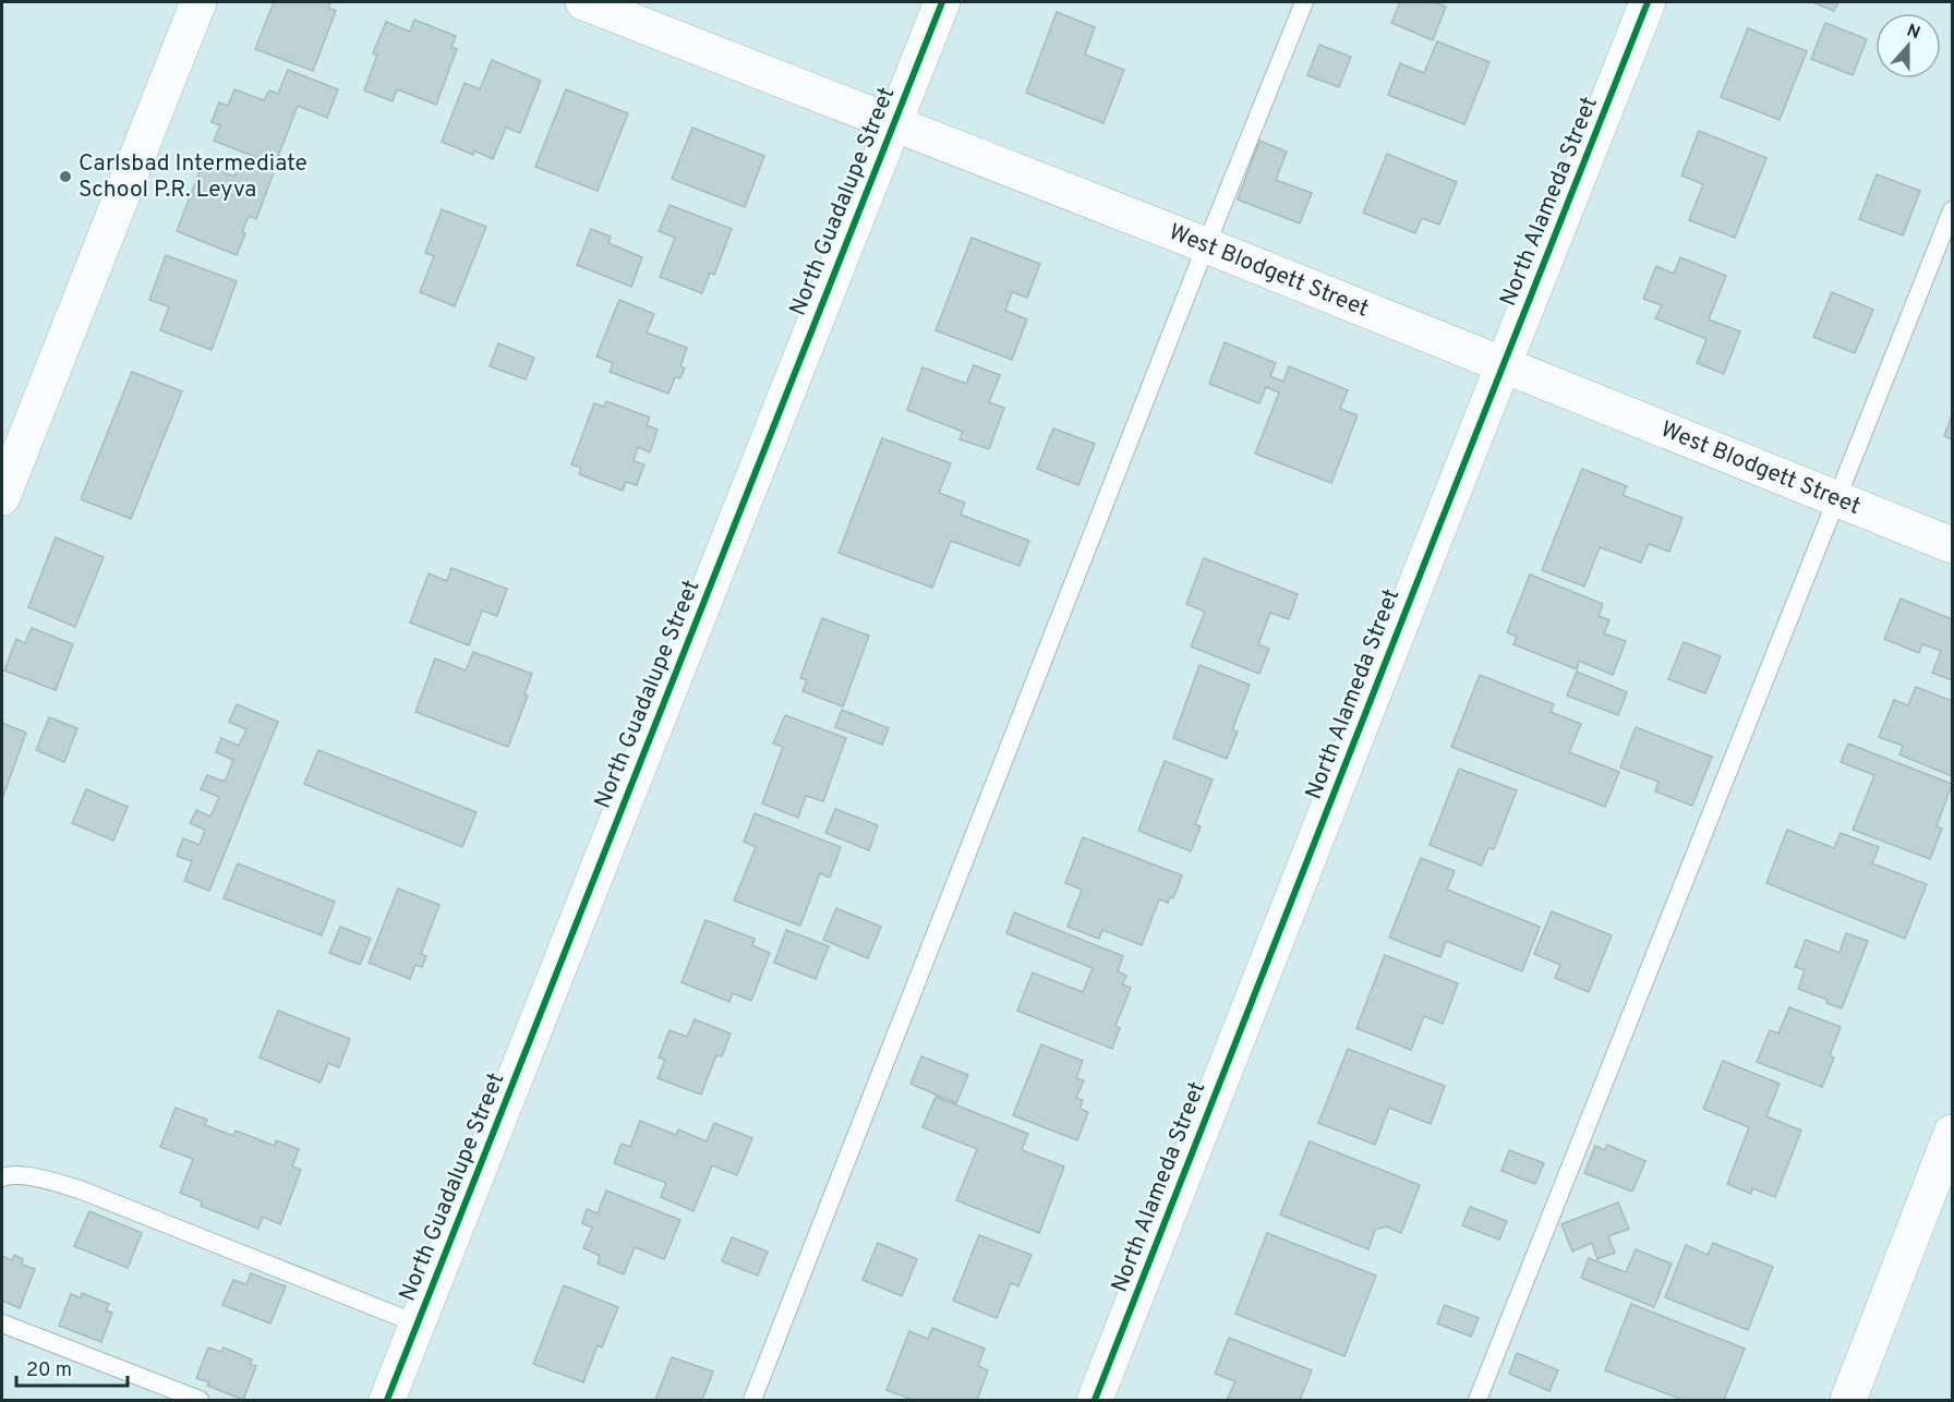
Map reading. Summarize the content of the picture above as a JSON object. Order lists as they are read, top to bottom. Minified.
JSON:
{"streets":{"street":["North Guadalupe Street","North Alameda Street","West Blodgett Street"]},"crossings":[["North Guadalupe Street","West Blodgett Street"],["North Alameda Street","West Blodgett Street"]],"places":["Carlsbad Intermediate School P.R. Leyva"],"scale_bar":"20 m","north":"top"}
